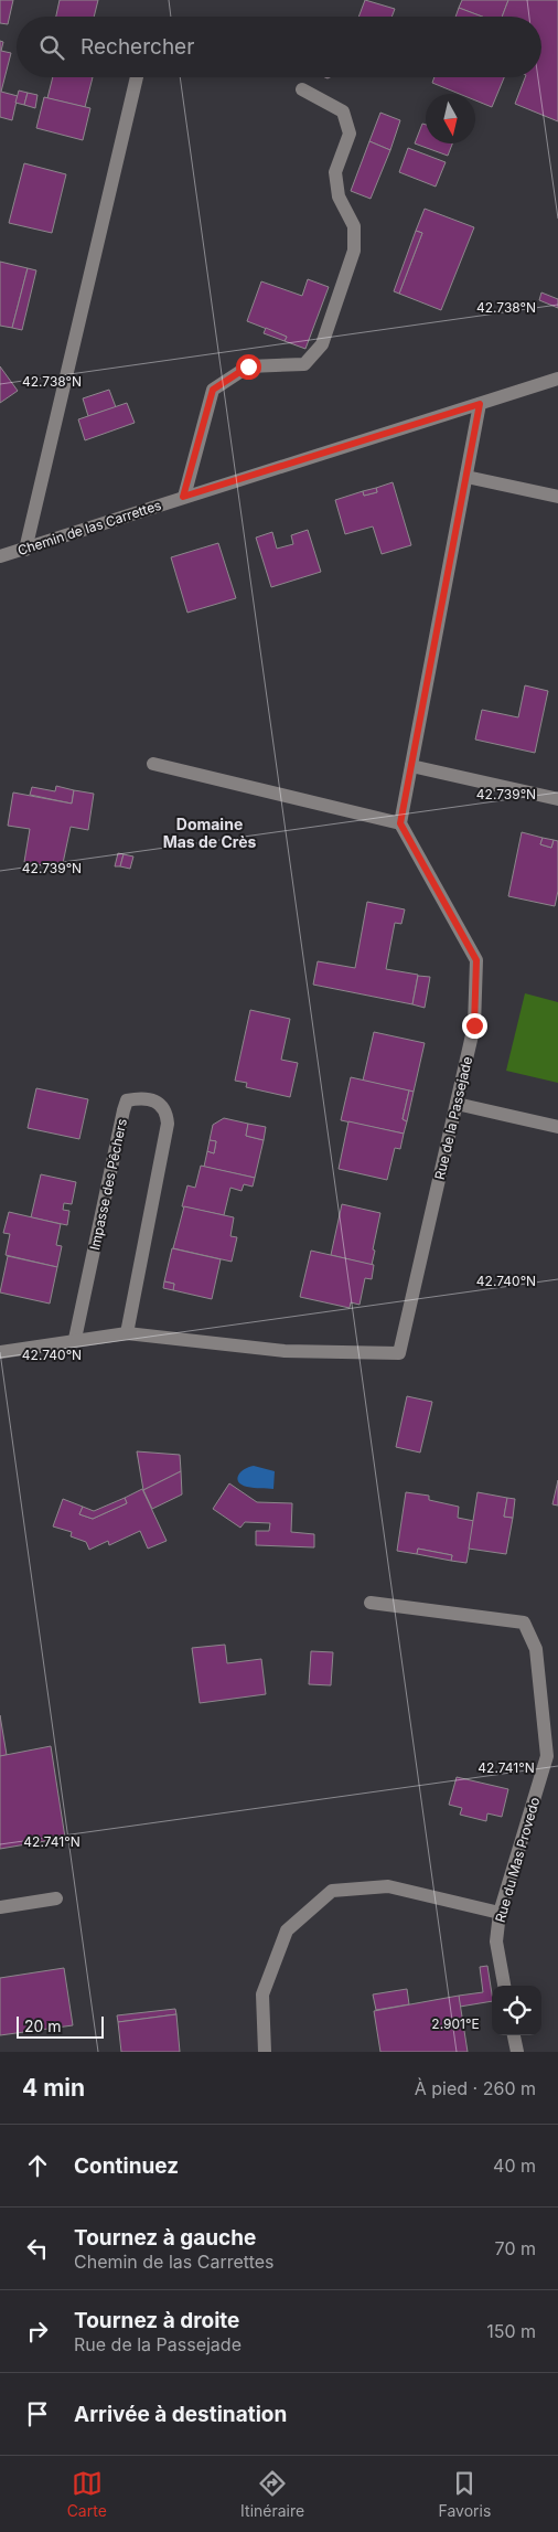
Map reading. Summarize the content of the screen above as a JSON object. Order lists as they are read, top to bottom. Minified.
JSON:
{"streets":{"street":["Chemin de las Carrettes","Rue de la Passejade","Impasse des Pêchers","Rue du Mas Provedo"]},"crossings":[["Rue de la Passejade","Impasse des Pêchers"]],"districts":["Domaine Mas de Crès"],"scale_bar":"20 m","north":"bottom","page":{"search":"Rechercher","scale":"20 m","heading":["4 min","À pied · 260 m"],"list":[["Continuez","40 m"],["Tournez à gauche","Chemin de las Carrettes","70 m"],["Tournez à droite","Rue de la Passejade","150 m"],"Arrivée à destination"],"nav":["Carte","Itinéraire","Favoris"]},"coordinates":["42.738°N","42.739°N","42.740°N","42.741°N","2.901°E"]}
